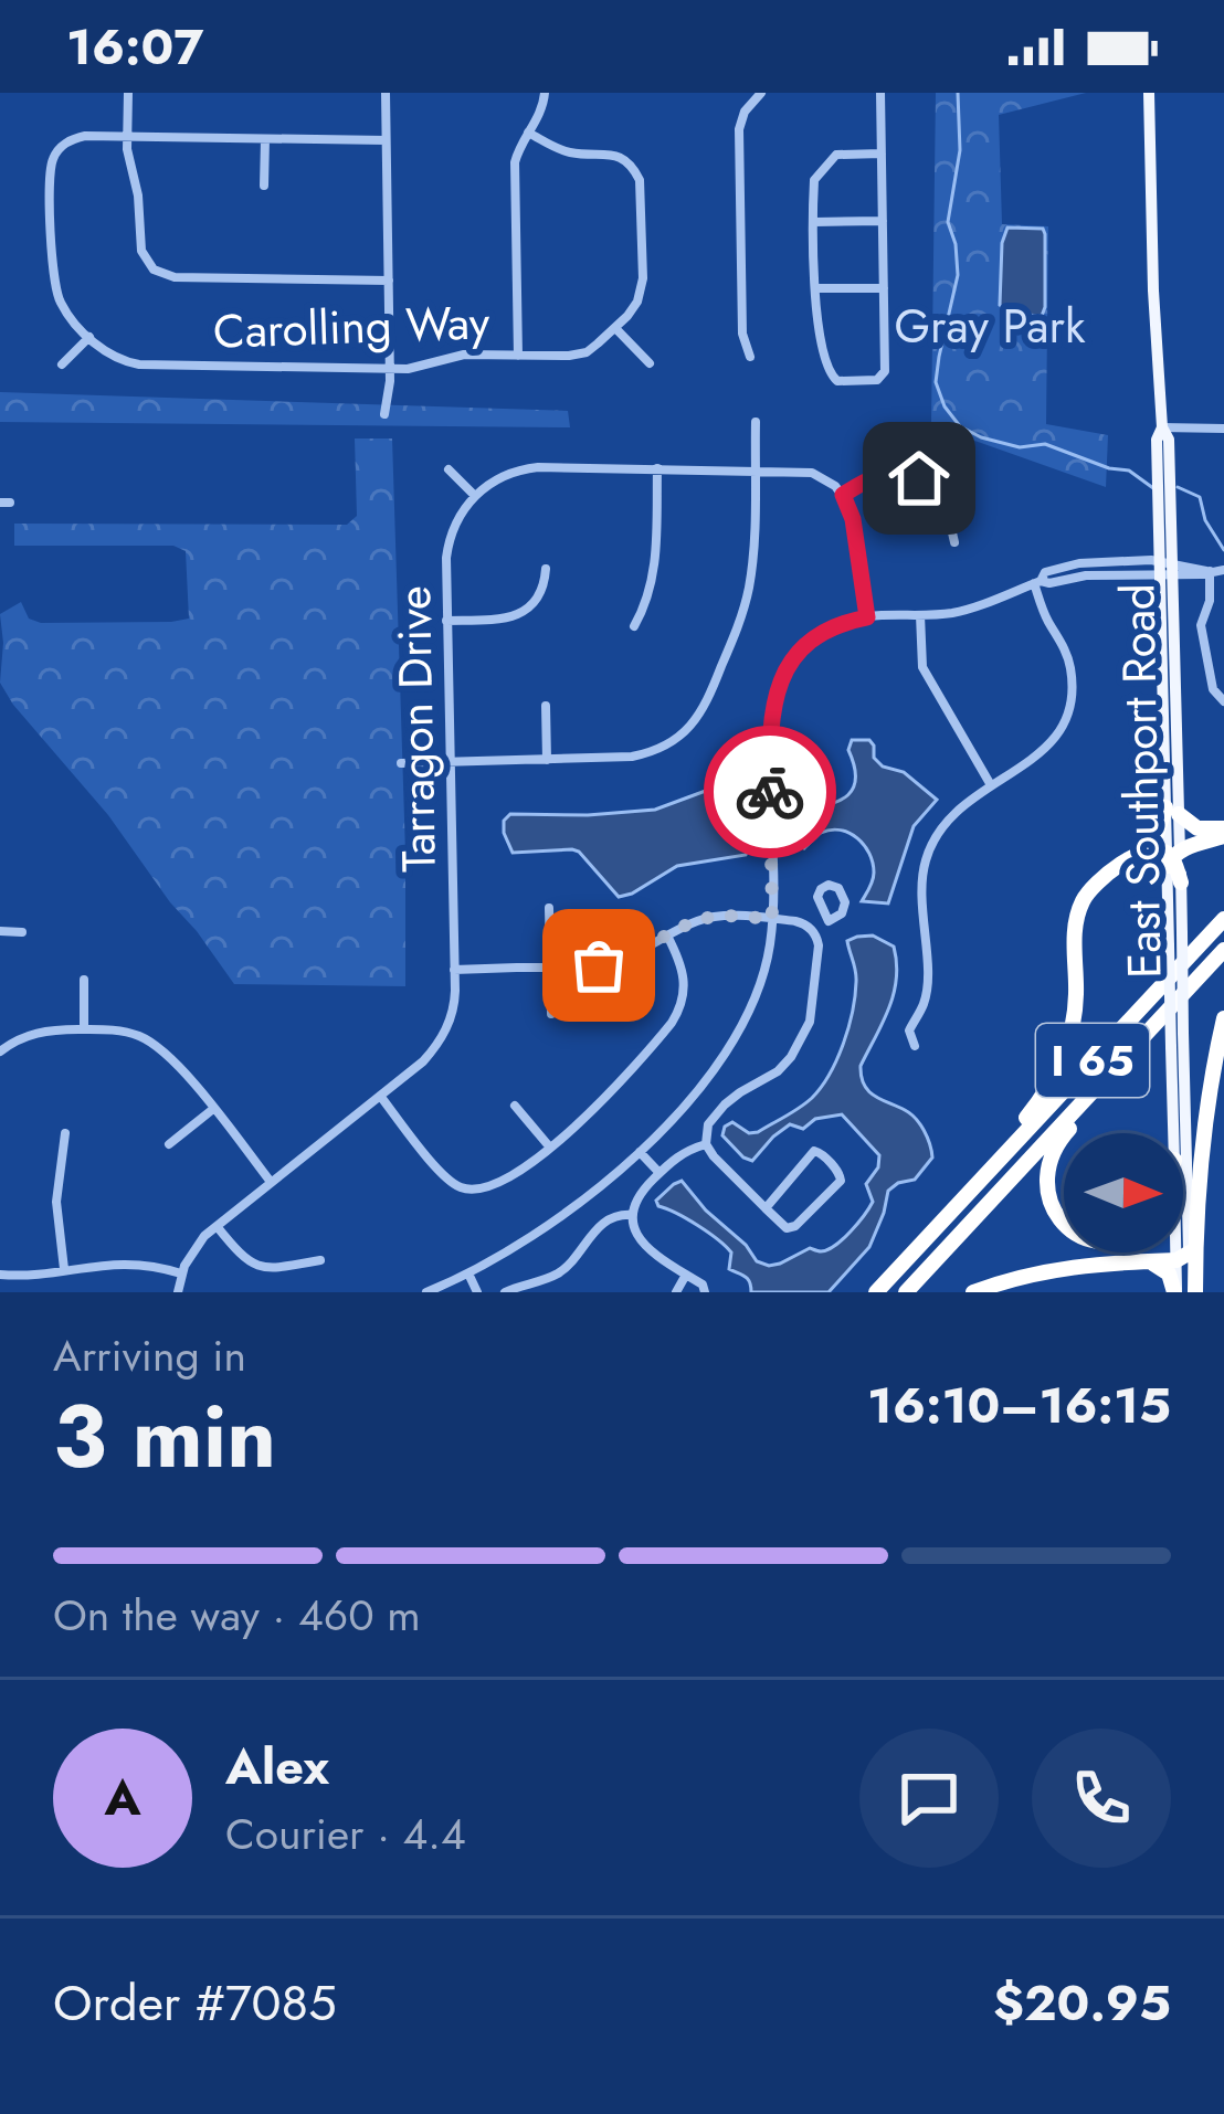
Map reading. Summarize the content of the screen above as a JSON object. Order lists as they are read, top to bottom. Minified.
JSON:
{"streets":{"highway":["I 65"],"main road":["East Southport Road"],"street":["Carolling Way","Tarragon Drive"]},"parks":["Gray Park"],"north":"right","page":{"status":"16:07","heading":["3 min","Arriving in","16:10–16:15"],"panel":["Alex","Courier · 4.4","Order #7085","$20.95"],"bar":"On the way · 460 m","round":"A"}}
